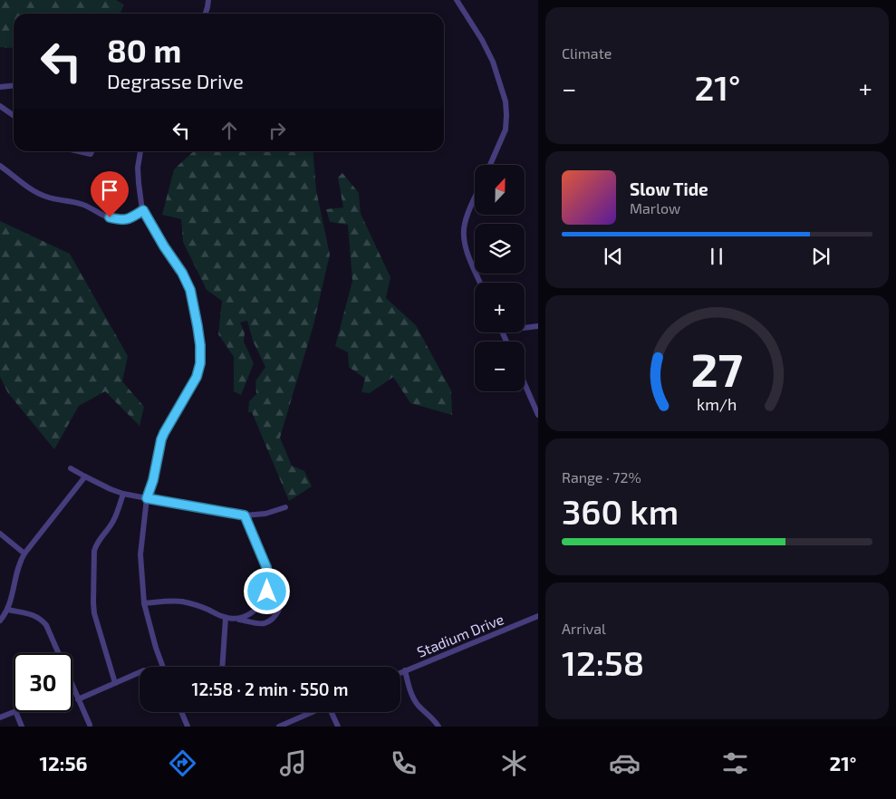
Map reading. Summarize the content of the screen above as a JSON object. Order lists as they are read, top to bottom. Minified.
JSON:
{"streets":{"street":["Stadium Drive"]},"north":"top","page":{"tile":["Climate",["Range · 72%","360 km"],["Arrival","12:58"]],"turn":["80 m","Degrasse Drive"],"heat":["−","21°","+"],"map_buttons":["+","−"],"song":["Slow Tide","Marlow"],"limit":"30","trip":"12:58 · 2 min · 550 m","tabs":["12:56","21°"],"gauge":["27","km/h"]}}
